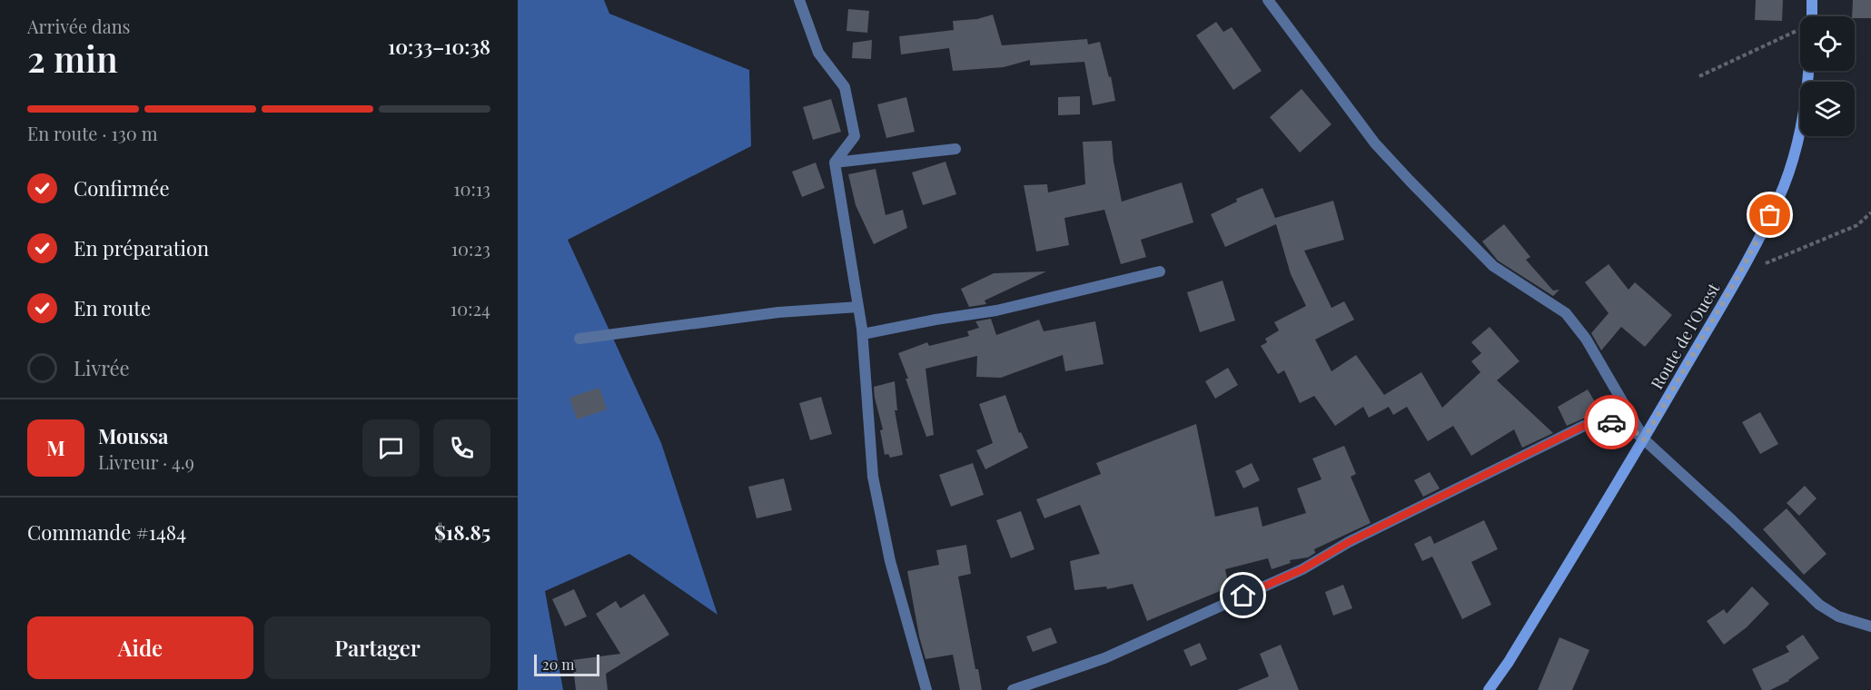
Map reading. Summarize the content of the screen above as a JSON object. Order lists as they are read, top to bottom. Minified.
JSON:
{"streets":{"main road":["Route de l'Ouest"]},"scale_bar":"20 m","page":{"heading":["2 min","Arrivée dans","10:33–10:38"],"panel":["Moussa","Livreur · 4.9","Commande #1484","$18.85"],"bar":"En route · 130 m","list":[["Confirmée","10:13"],["En préparation","10:23"],["En route","10:24"],"Livrée"],"round":"M","buttons":["Aide","Partager"],"scale":"20 m"}}
